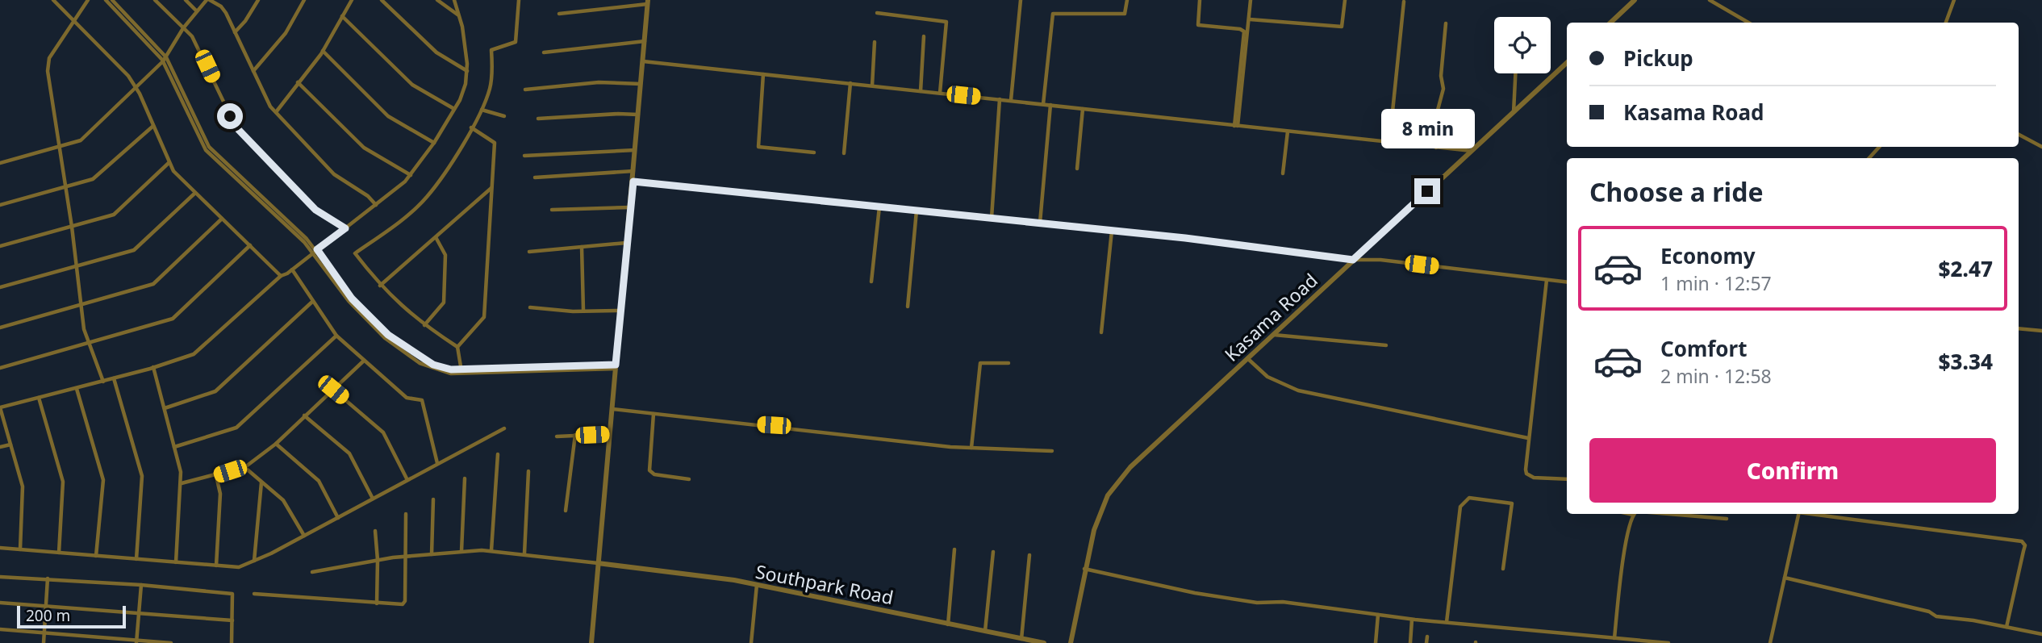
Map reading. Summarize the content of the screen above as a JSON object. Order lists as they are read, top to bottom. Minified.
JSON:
{"streets":{"street":["Kasama Road","Southpark Road"]},"scale_bar":"200 m","page":{"banner":["Pickup","Kasama Road"],"bubble":"8 min","heading":"Choose a ride","list":[{"name":"Economy","note":"1 min · 12:57","value":"$2.47"},{"name":"Comfort","note":"2 min · 12:58","value":"$3.34"}],"buttons":"Confirm","scale":"200 m"}}
